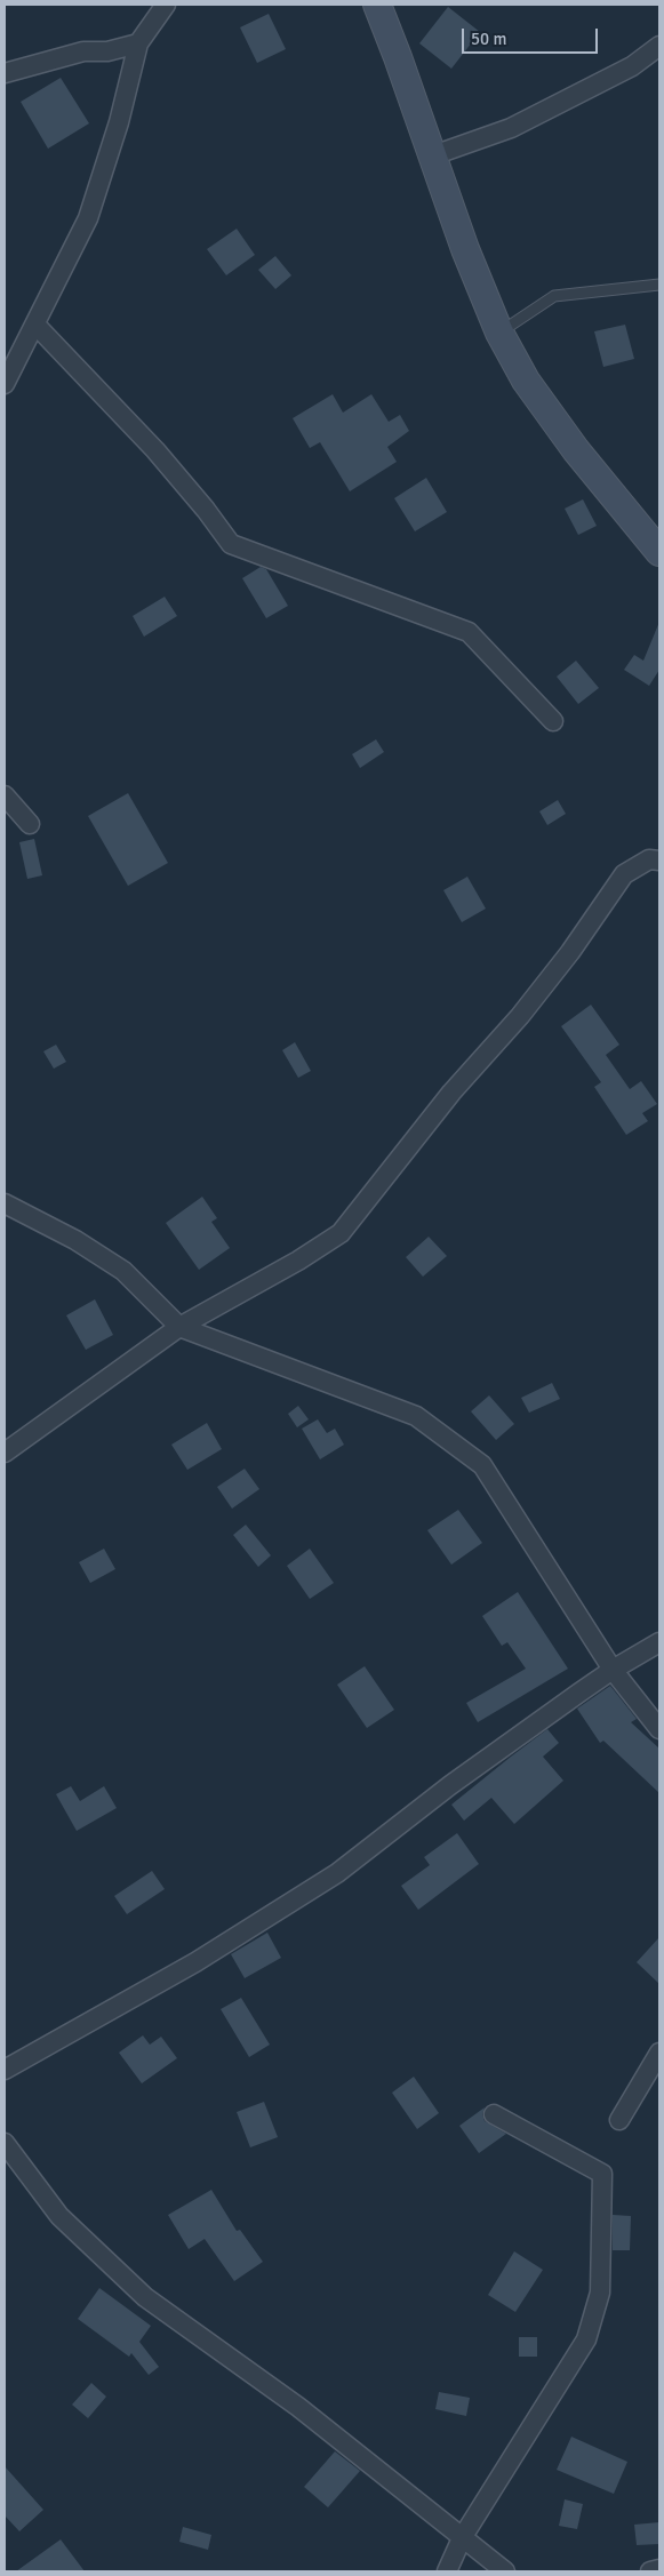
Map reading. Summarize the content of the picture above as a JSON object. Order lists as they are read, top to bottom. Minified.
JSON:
{"scale_bar":"50 m"}
